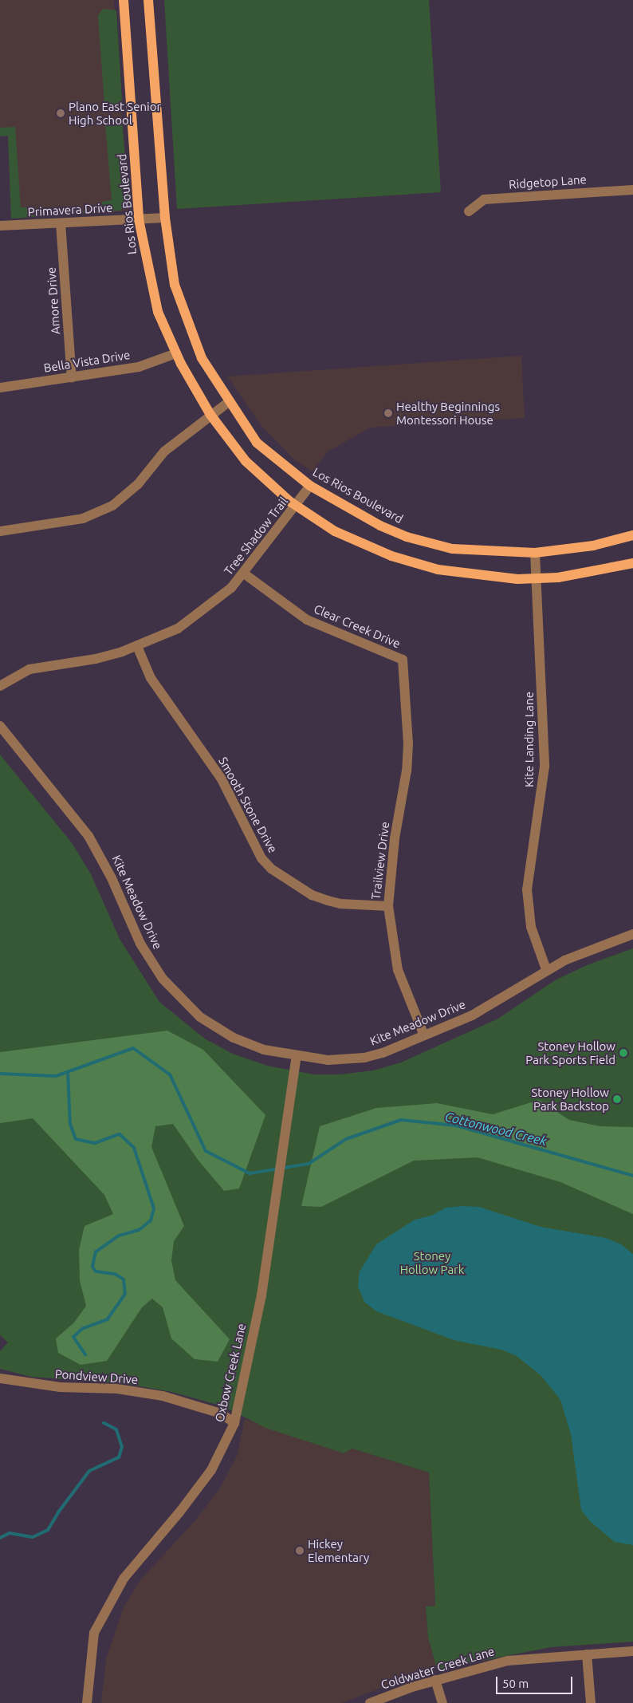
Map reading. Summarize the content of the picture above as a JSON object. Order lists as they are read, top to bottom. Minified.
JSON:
{"streets":{"main road":["Los Rios Boulevard"],"street":["Ridgetop Lane","Primavera Drive","Amore Drive","Bella Vista Drive","Tree Shadow Trail","Clear Creek Drive","Kite Landing Lane","Smooth Stone Drive","Trailview Drive","Kite Meadow Drive","Oxbow Creek Lane","Pondview Drive","Coldwater Creek Lane"]},"crossings":[["Los Rios Boulevard","Primavera Drive"],["Los Rios Boulevard","Bella Vista Drive"],["Los Rios Boulevard","Tree Shadow Trail"],["Los Rios Boulevard","Kite Landing Lane"],["Primavera Drive","Amore Drive"],["Amore Drive","Bella Vista Drive"],["Tree Shadow Trail","Clear Creek Drive"],["Tree Shadow Trail","Smooth Stone Drive"],["Clear Creek Drive","Trailview Drive"],["Kite Landing Lane","Kite Meadow Drive"],["Smooth Stone Drive","Trailview Drive"],["Trailview Drive","Kite Meadow Drive"],["Kite Meadow Drive","Oxbow Creek Lane"],["Oxbow Creek Lane","Pondview Drive"]],"water":["Cottonwood Creek"],"parks":["Stoney Hollow Park"],"places":["Plano East Senior High School","Healthy Beginnings Montessori House","Stoney Hollow Park Sports Field","Stoney Hollow Park Backstop","Hickey Elementary"],"scale_bar":"50 m"}
